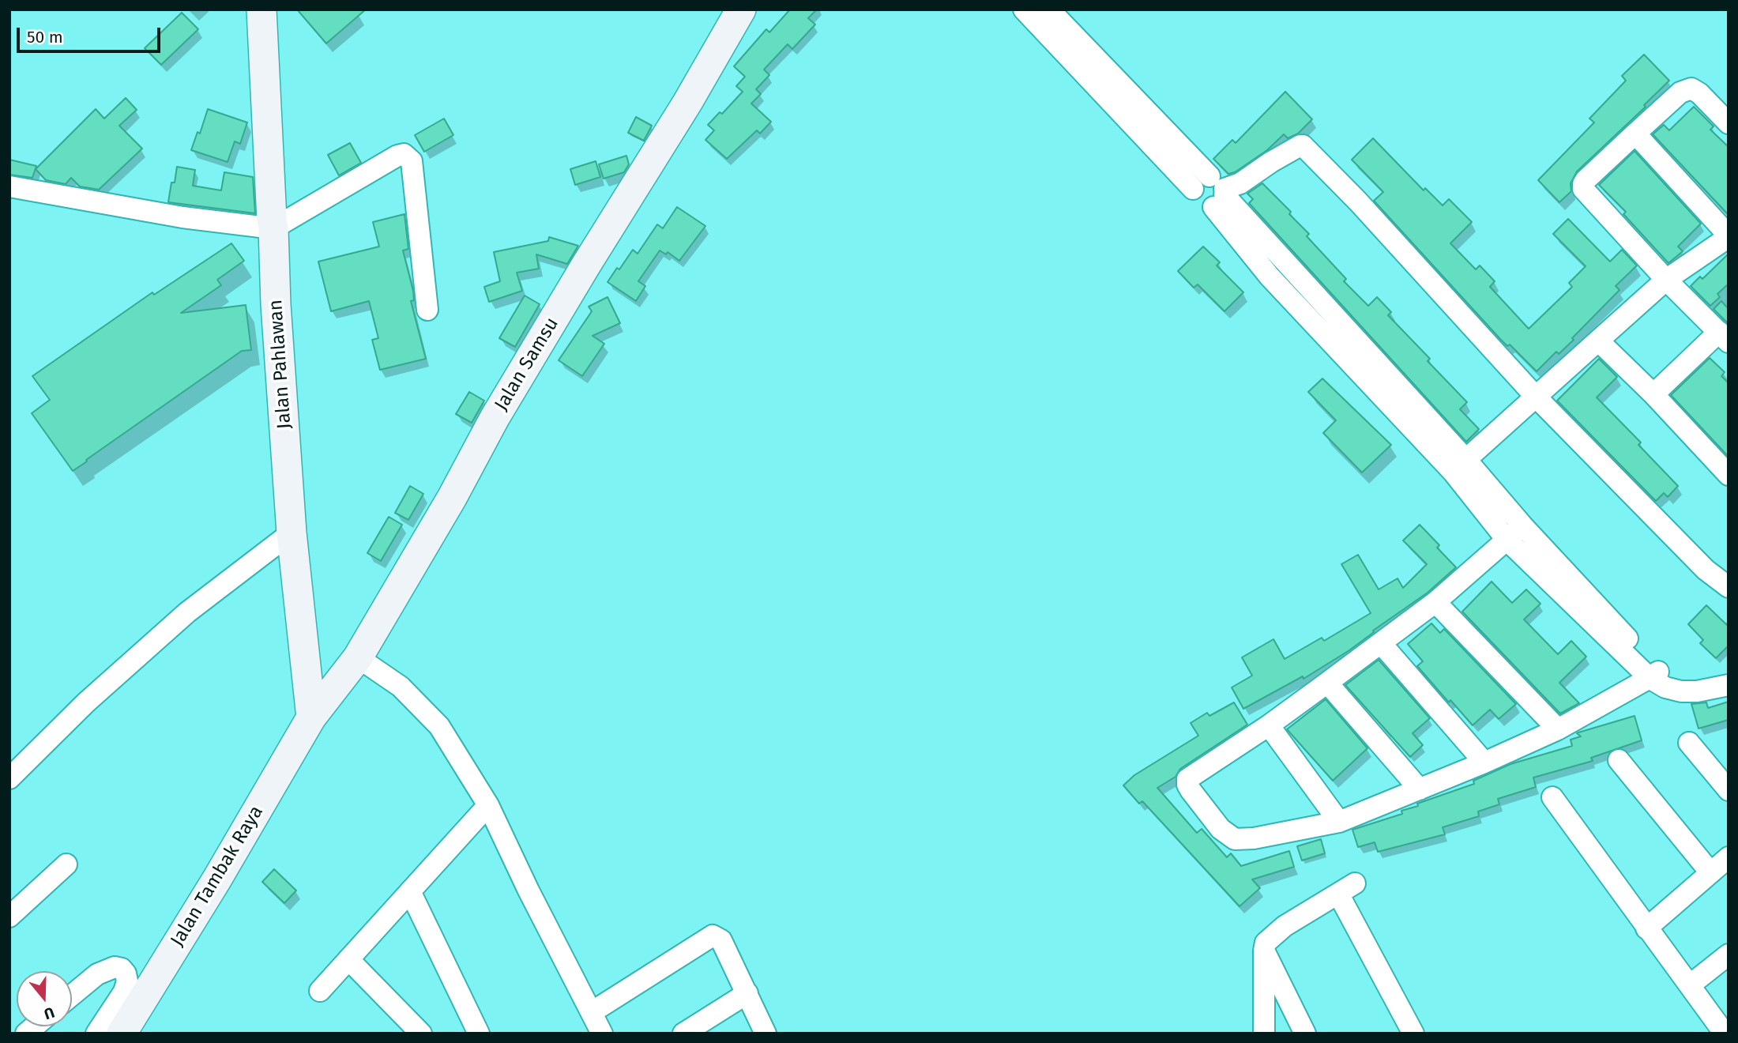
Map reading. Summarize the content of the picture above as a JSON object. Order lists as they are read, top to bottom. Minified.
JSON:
{"streets":{"street":["Jalan Pahlawan","Jalan Samsu","Jalan Tambak Raya"]},"crossings":[["Jalan Pahlawan","Jalan Samsu"],["Jalan Pahlawan","Jalan Tambak Raya"],["Jalan Samsu","Jalan Tambak Raya"]],"scale_bar":"50 m","north":"bottom"}
